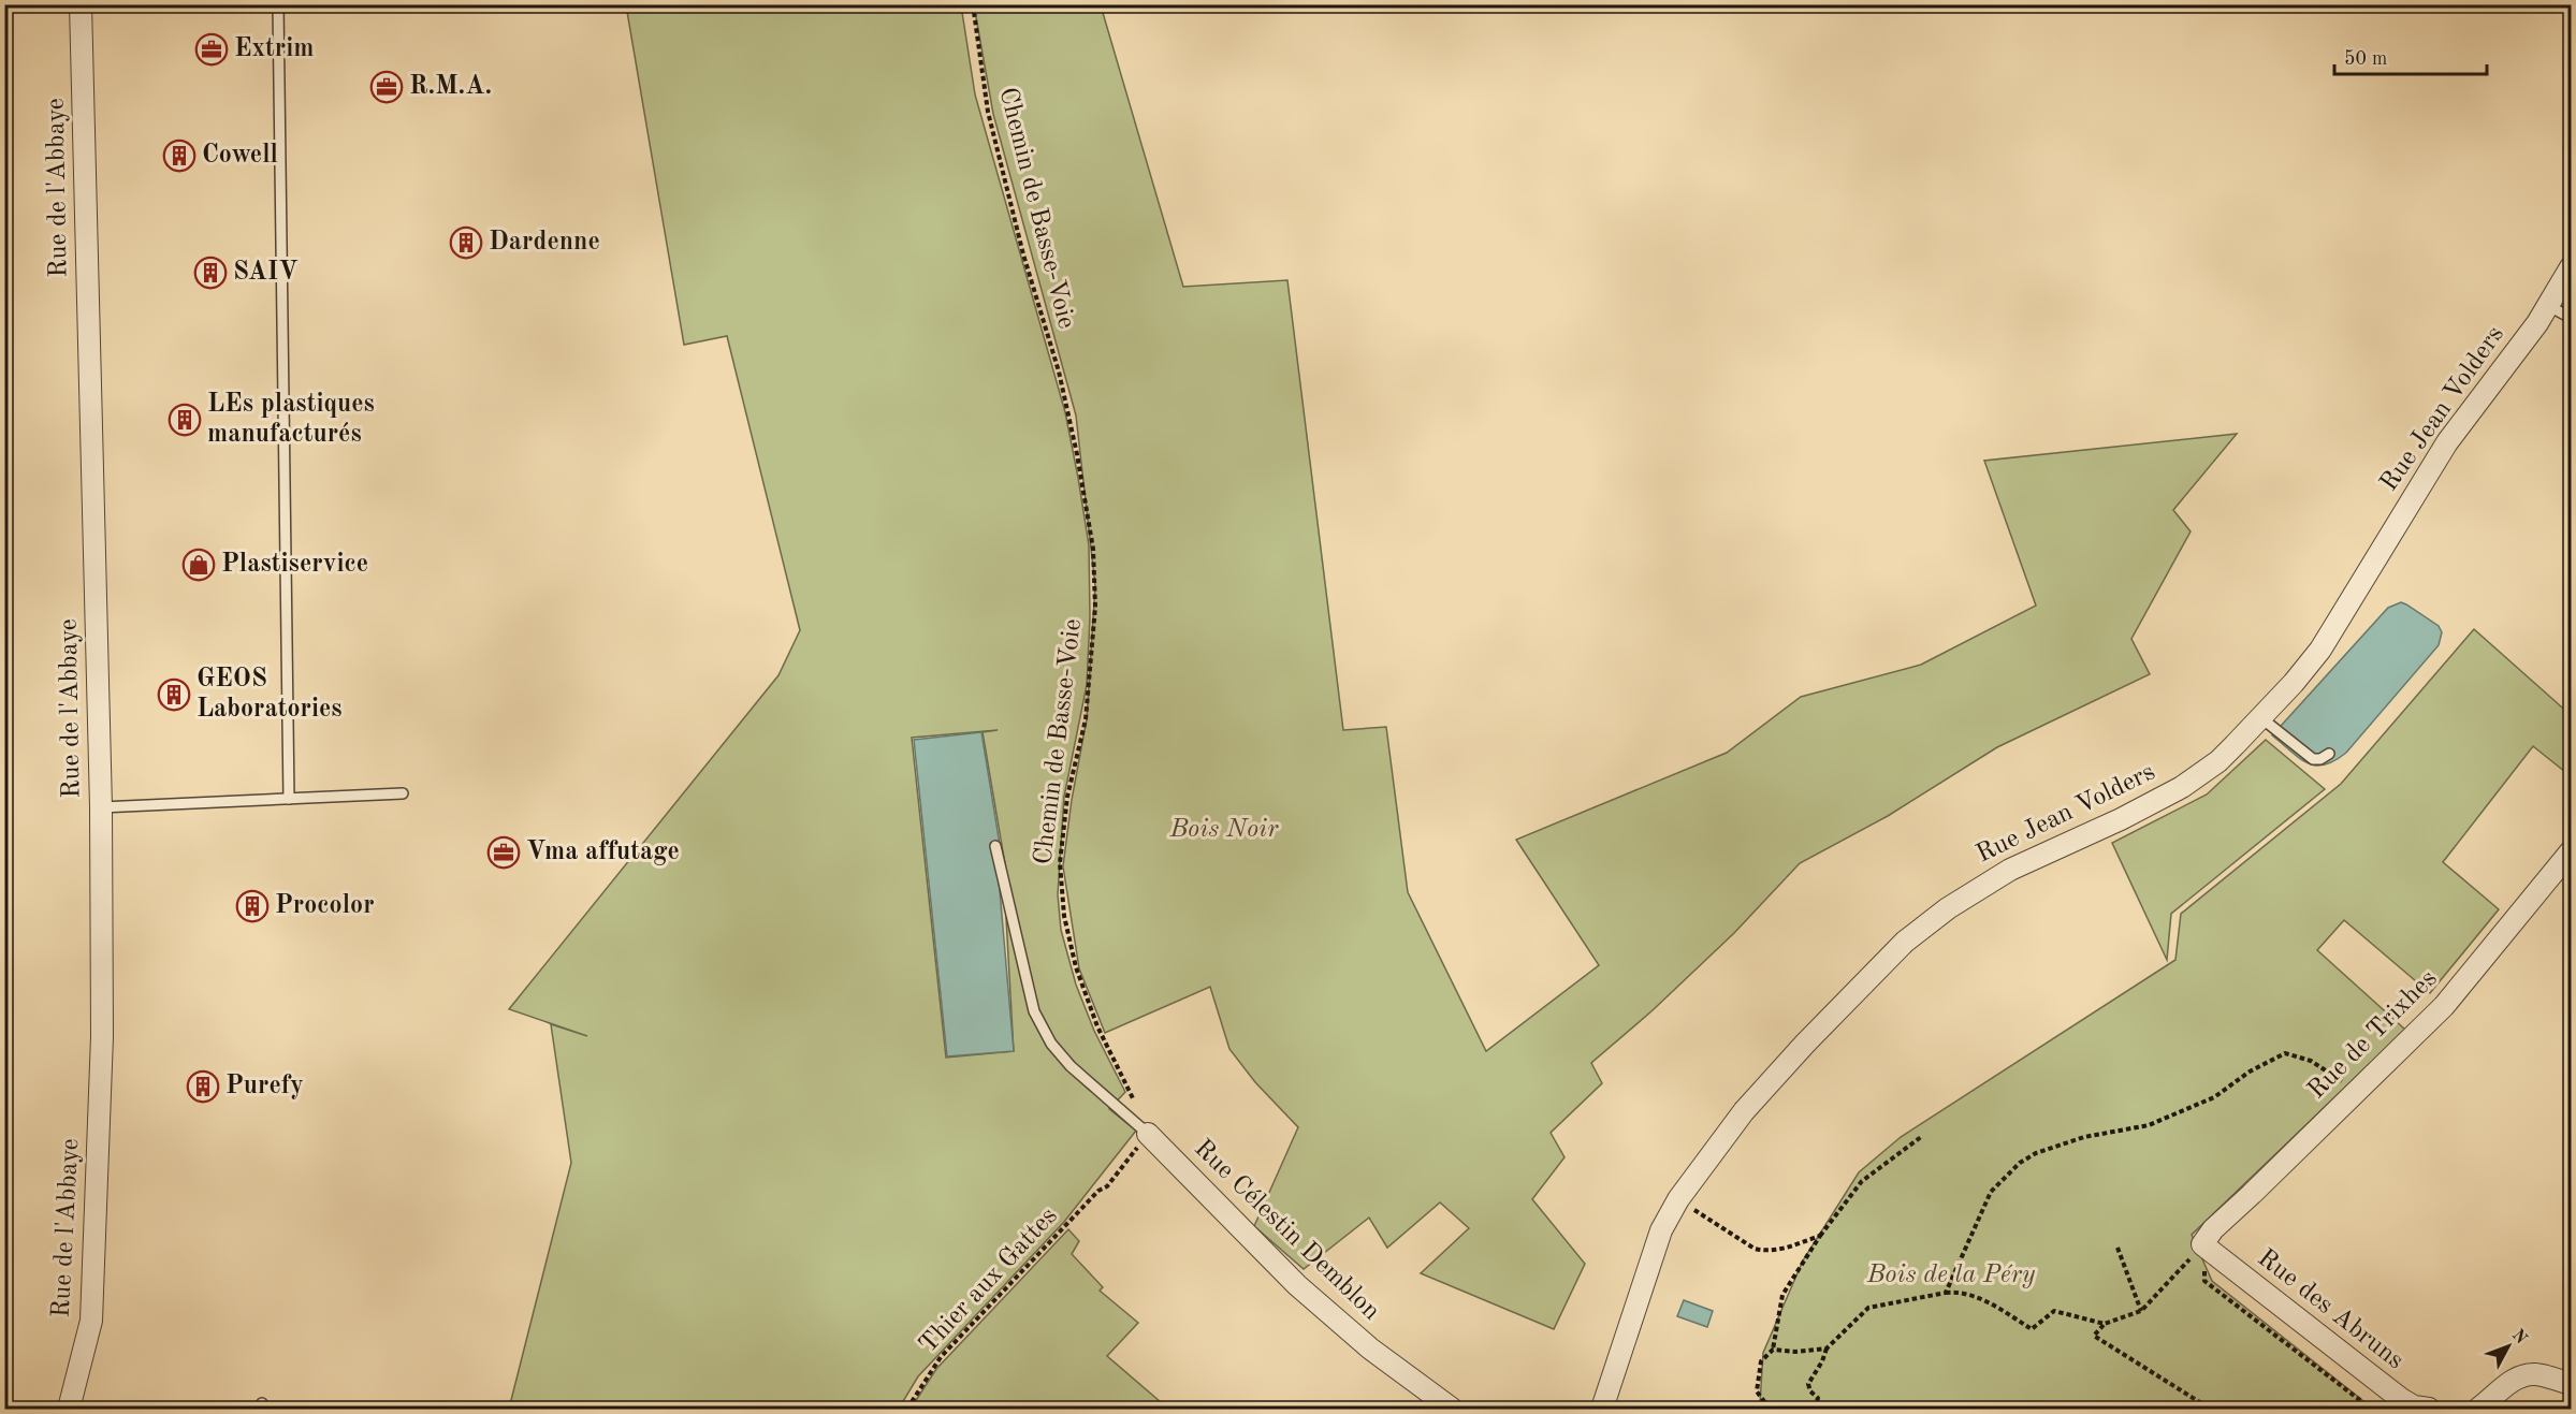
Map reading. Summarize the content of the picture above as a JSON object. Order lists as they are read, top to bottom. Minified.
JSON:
{"streets":{"street":["Rue de l'Abbaye","Rue Jean Volders","Rue de Trixhes","Rue Célestin Demblon","Rue des Abruns"],"path":["Chemin de Basse-Voie","Thier aux Gattes"]},"crossings":[["Chemin de Basse-Voie","Rue Célestin Demblon"],["Chemin de Basse-Voie","Thier aux Gattes"],["Rue de Trixhes","Rue des Abruns"],["Rue Célestin Demblon","Thier aux Gattes"]],"parks":["Bois Noir","Bois de la Péry"],"places":{"office":["Extrim","R.M.A.","Vma affutage"],"building":["Cowell","Dardenne","SAIV","LEs plastiques manufacturés","GEOS Laboratories","Procolor","Purefy"],"shop":["Plastiservice"]},"scale_bar":"50 m","north":"top right"}
